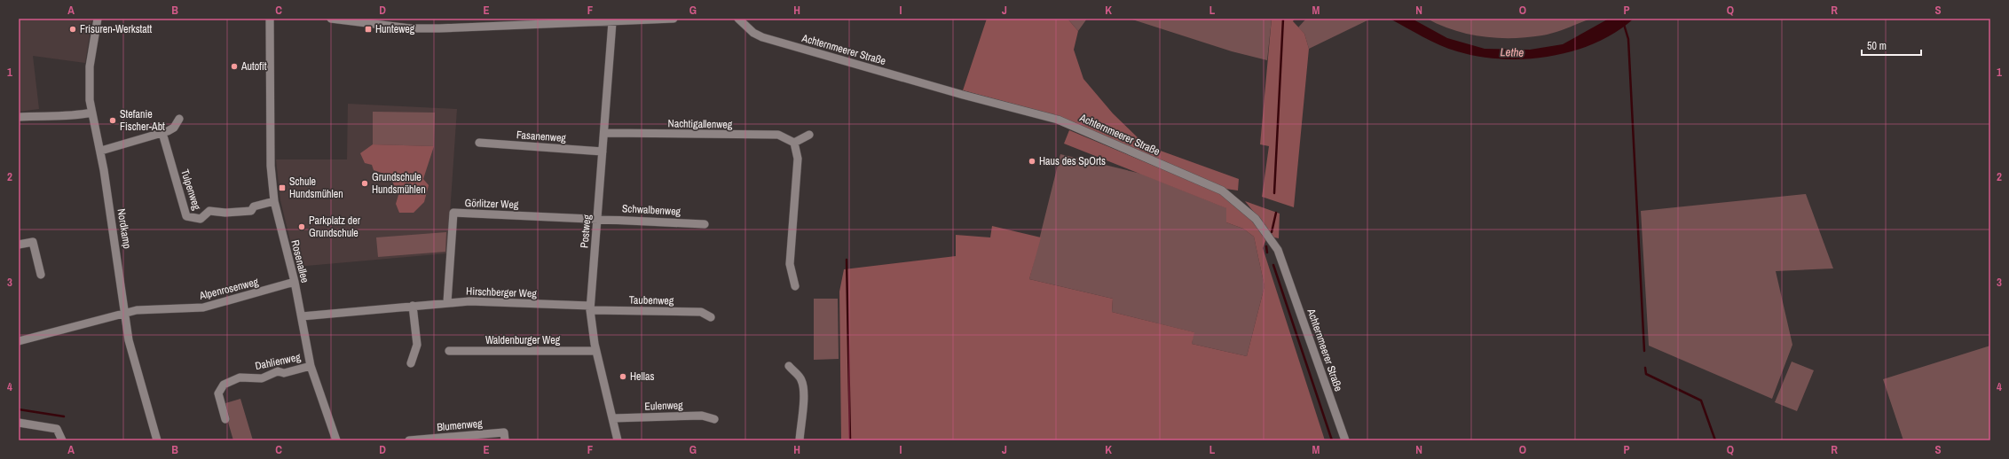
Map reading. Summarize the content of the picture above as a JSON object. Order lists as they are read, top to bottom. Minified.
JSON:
{"streets":{"street":["Achternmeerer Straße","Nachtigallenweg","Fasanenweg","Tulpenweg","Görlitzer Weg","Schwalbenweg","Nordkamp","Postweg","Rosenallee","Alpenrosenweg","Hirschberger Weg","Taubenweg","Waldenburger Weg","Dahlienweg","Eulenweg","Blumenweg"]},"crossings":[["Nachtigallenweg","Postweg"],["Fasanenweg","Postweg"],["Tulpenweg","Rosenallee"],["Görlitzer Weg","Schwalbenweg"],["Görlitzer Weg","Postweg"],["Görlitzer Weg","Hirschberger Weg"],["Schwalbenweg","Postweg"],["Nordkamp","Alpenrosenweg"],["Postweg","Hirschberger Weg"],["Postweg","Taubenweg"],["Postweg","Waldenburger Weg"],["Postweg","Eulenweg"],["Rosenallee","Alpenrosenweg"],["Rosenallee","Hirschberger Weg"],["Rosenallee","Dahlienweg"],["Hirschberger Weg","Taubenweg"]],"water":["Lethe"],"places":{"other":["Frisuren-Werkstatt","Autofit","Stefanie Fischer-Abt","Haus des SpOrts","Grundschule Hundsmühlen","Parkplatz der Grundschule","Hellas"],"transit":["Hunteweg","Schule Hundsmühlen"]},"scale_bar":"50 m","grid":{"columns":["A","B","C","D","E","F","G","H","I","J","K","L","M","N","O","P","Q","R","S"],"rows":["1","2","3","4"]}}
